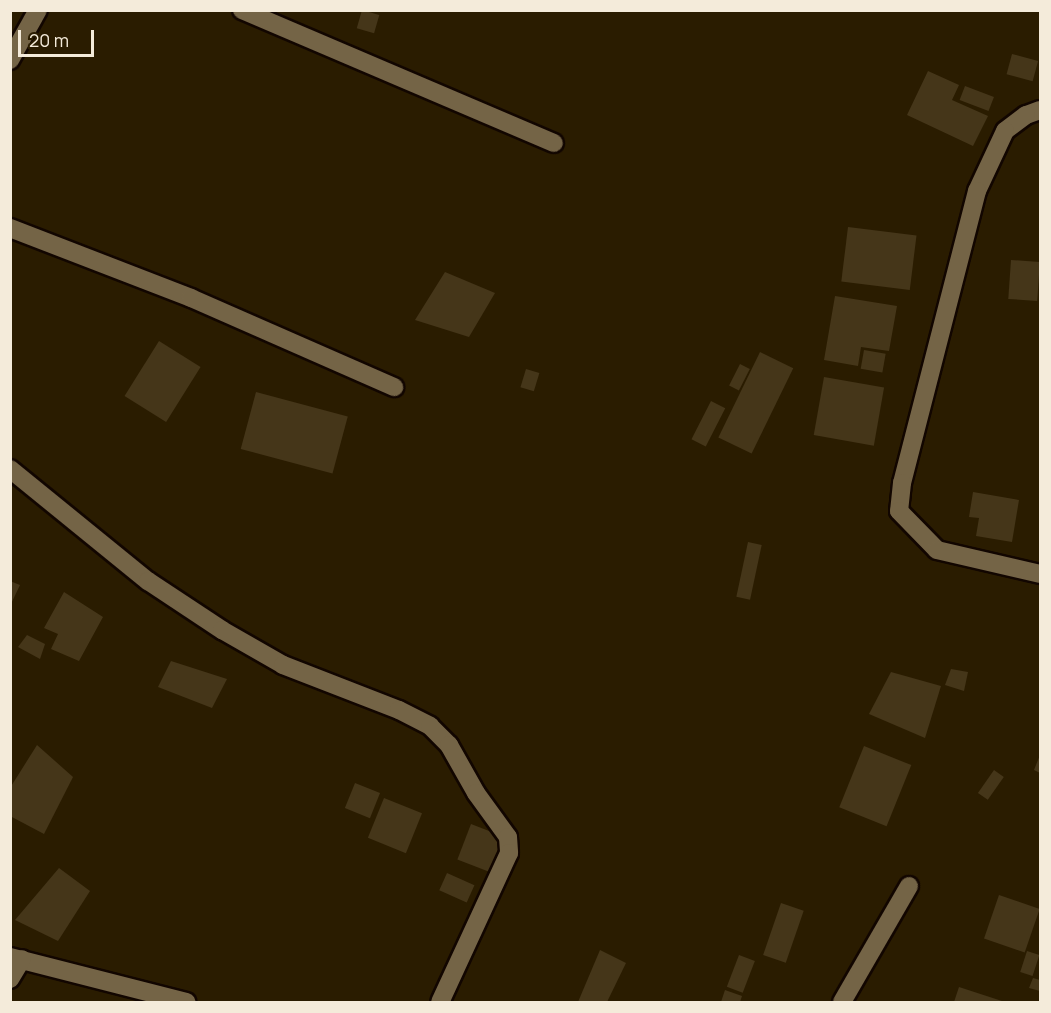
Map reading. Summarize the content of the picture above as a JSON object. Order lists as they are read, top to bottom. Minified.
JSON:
{"scale_bar":"20 m"}
